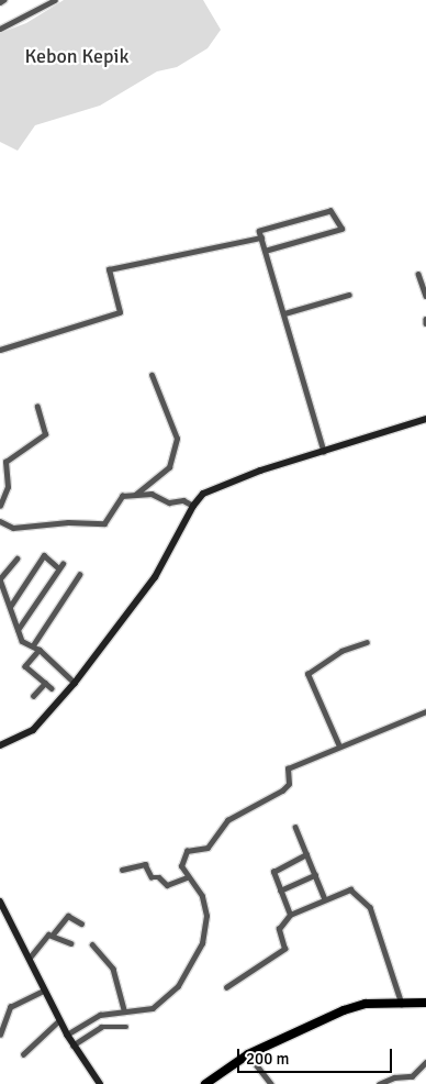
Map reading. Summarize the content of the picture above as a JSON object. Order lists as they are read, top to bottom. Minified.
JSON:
{"parks":["Kebon Kepik"],"scale_bar":"200 m"}
